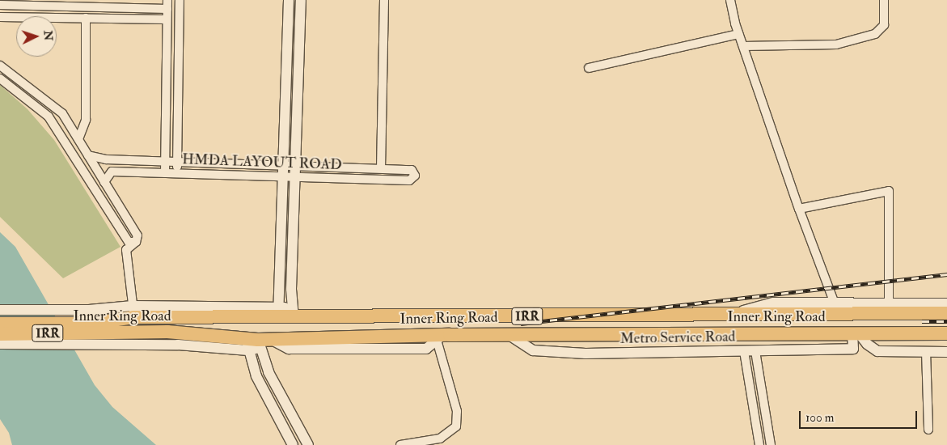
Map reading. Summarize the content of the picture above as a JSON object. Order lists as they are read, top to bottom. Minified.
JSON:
{"streets":{"highway":["Inner Ring Road","IRR"],"street":["HMDA LAYOUT ROAD","Metro Service Road"]},"crossings":[["Inner Ring Road","Metro Service Road"]],"scale_bar":"100 m","north":"right"}
